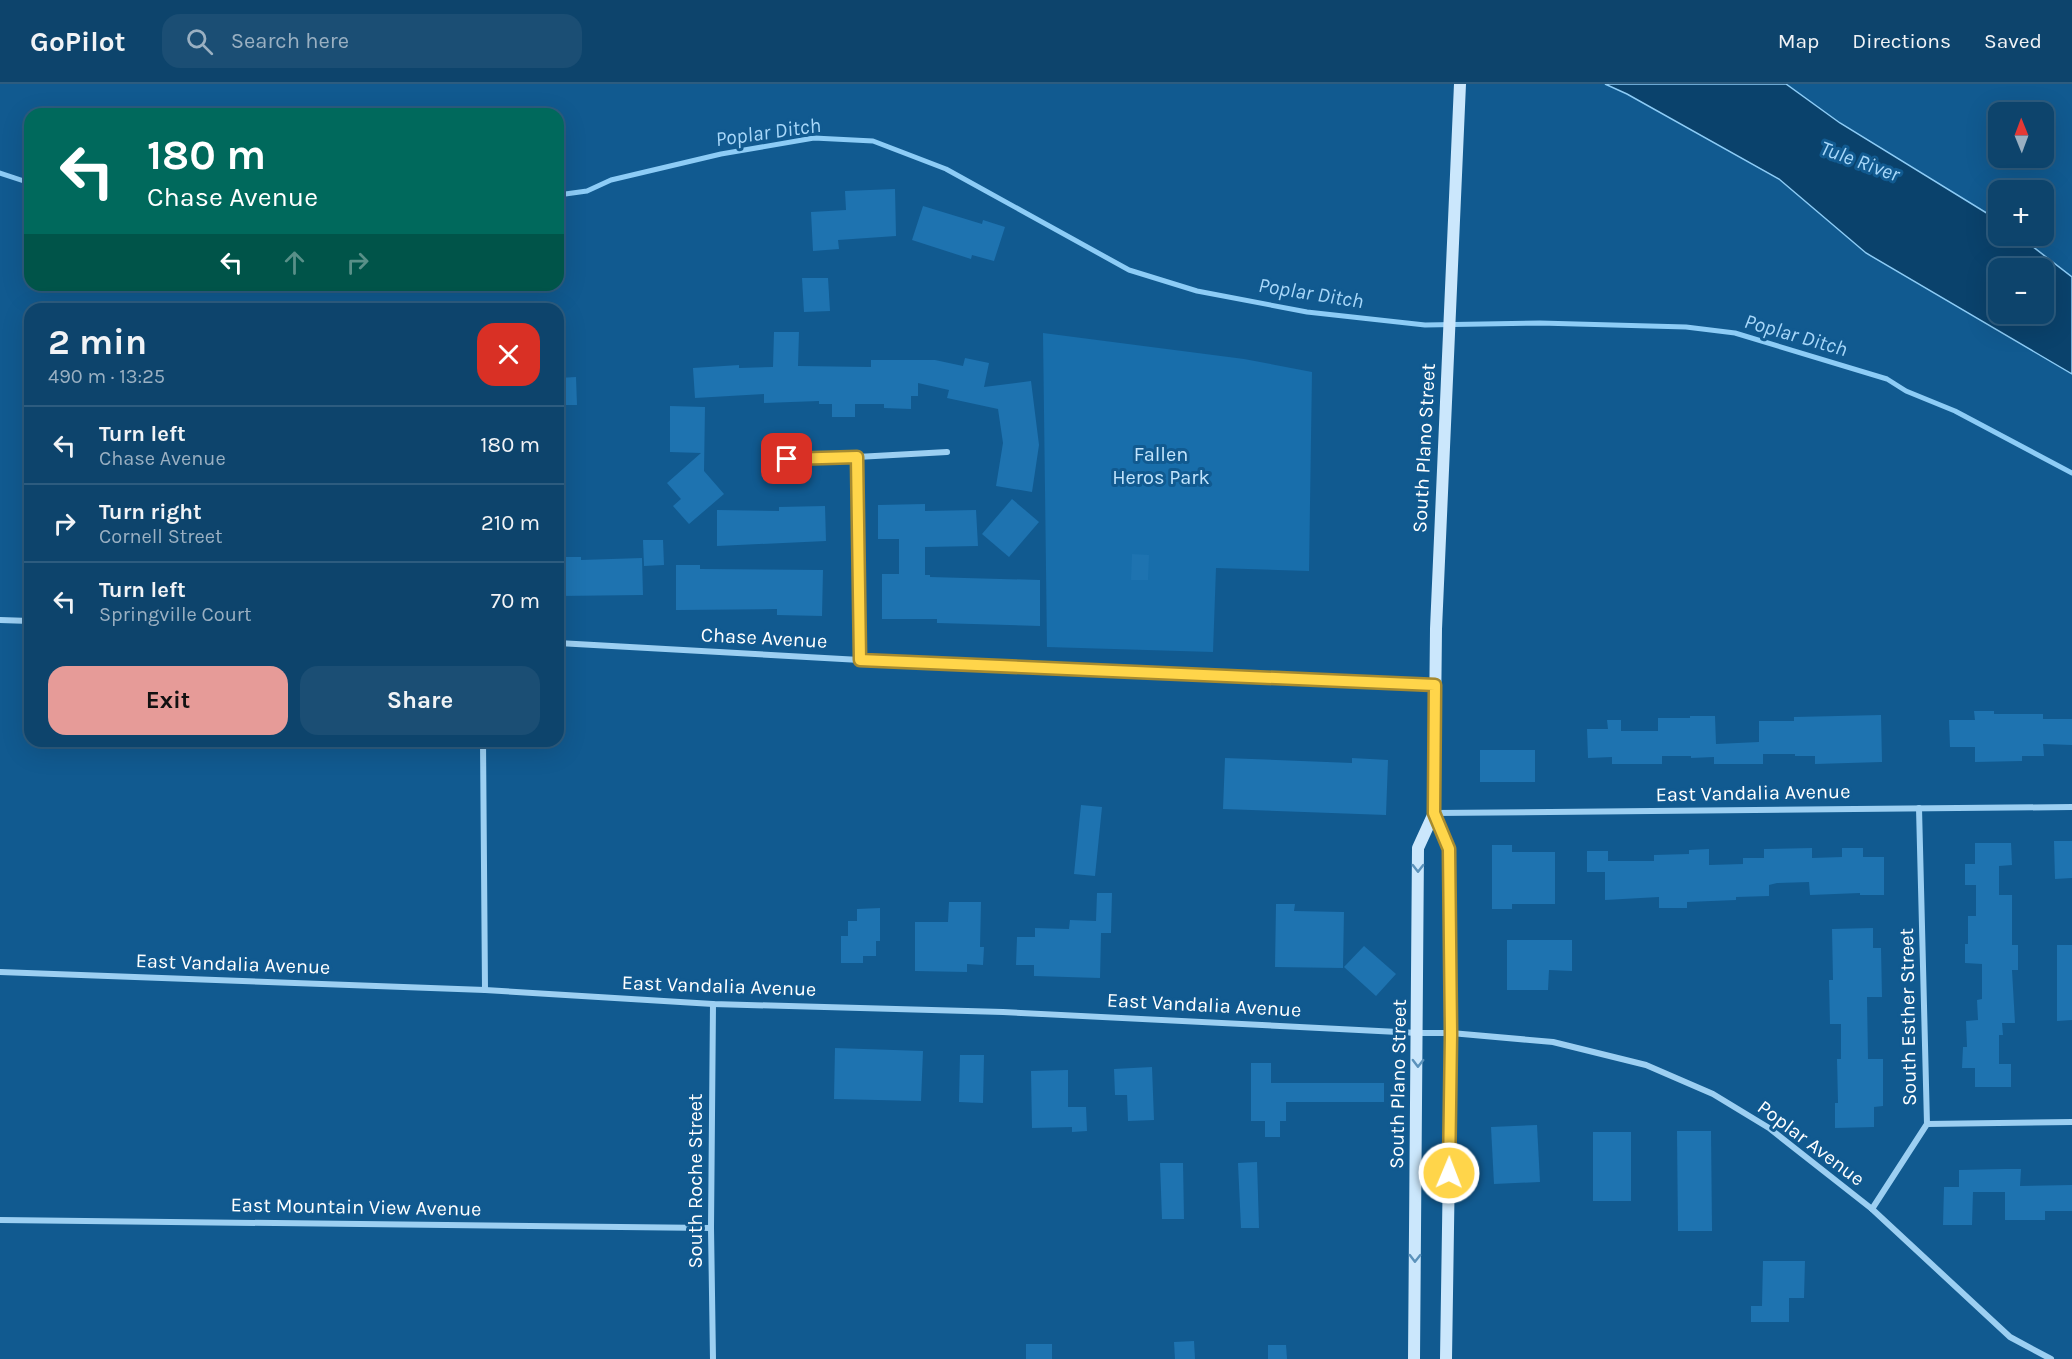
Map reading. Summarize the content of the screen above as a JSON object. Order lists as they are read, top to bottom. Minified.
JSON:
{"streets":{"main road":["South Plano Street"],"street":["Chase Avenue","East Vandalia Avenue","South Esther Street","Poplar Avenue","South Roche Street","East Mountain View Avenue"]},"crossings":[["South Plano Street","Chase Avenue"],["South Plano Street","East Vandalia Avenue"],["South Plano Street","Poplar Avenue"],["East Vandalia Avenue","South Esther Street"],["East Vandalia Avenue","Poplar Avenue"],["East Vandalia Avenue","South Roche Street"],["South Esther Street","Poplar Avenue"],["South Roche Street","East Mountain View Avenue"]],"water":["Poplar Ditch","Tule River"],"parks":["Fallen Heros Park"],"north":"top","page":{"header":"GoPilot","search":"Search here","nav":["Map","Directions","Saved"],"map_buttons":["+","−"],"turn":["180 m","Chase Avenue"],"heading":["2 min","490 m · 13:25"],"list":[{"name":"Turn left","note":"Chase Avenue","value":"180 m"},{"name":"Turn right","note":"Cornell Street","value":"210 m"},{"name":"Turn left","note":"Springville Court","value":"70 m"}],"buttons":["Exit","Share"]}}
